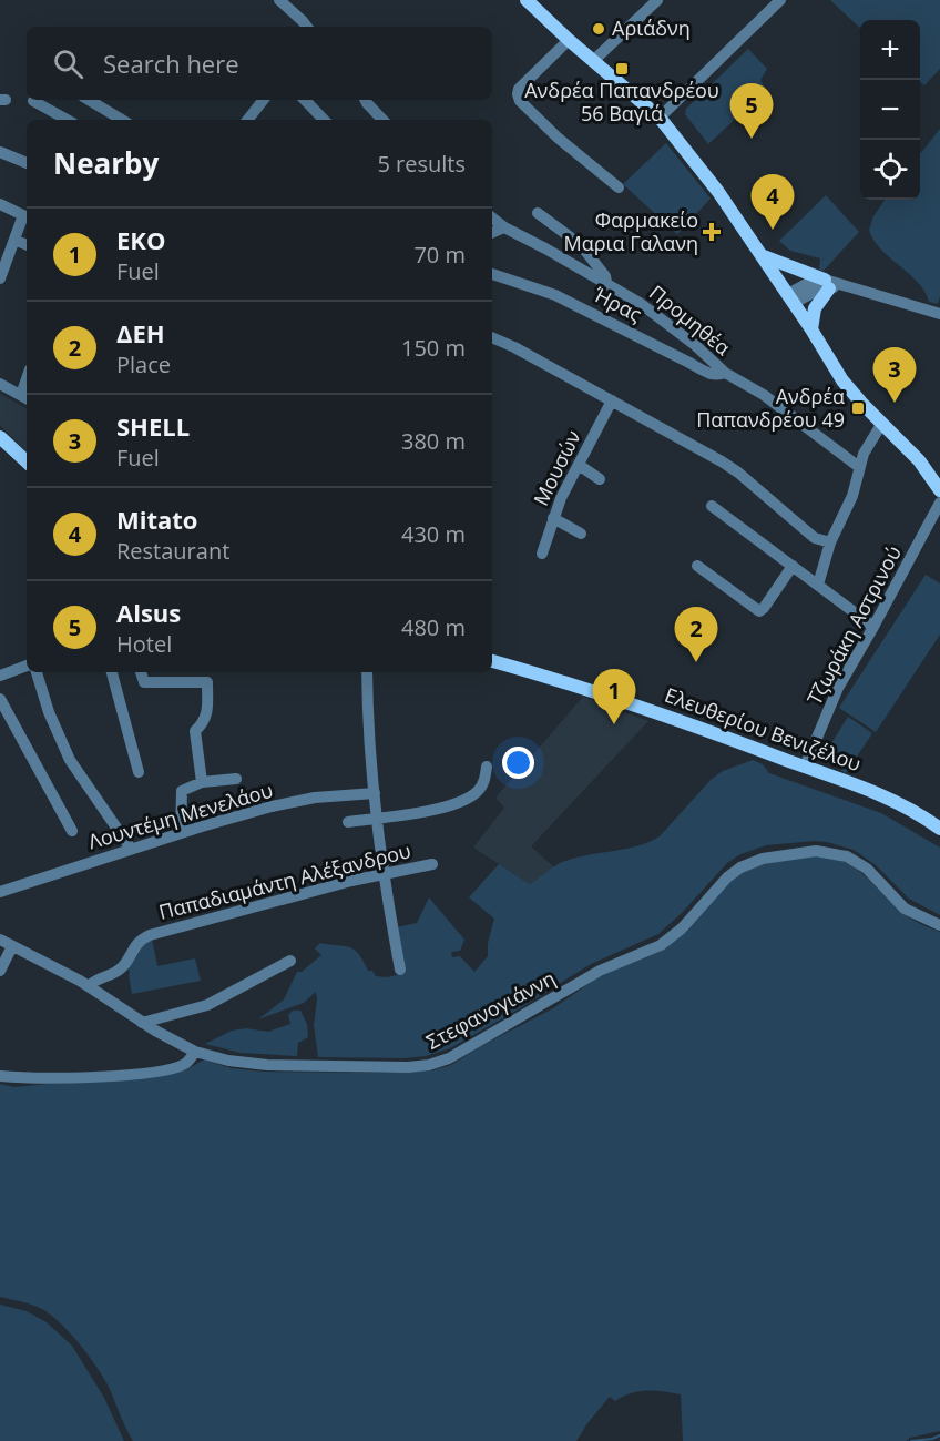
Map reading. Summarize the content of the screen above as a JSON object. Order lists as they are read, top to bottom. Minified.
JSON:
{"streets":{"main road":["Ελευθερίου Βενιζέλου"],"street":["Ήρας","Προμηθέα","Μουσών","Τζωράκη Αστρινού","Λουντέμη Μενελάου","Παπαδιαμάντη Αλέξανδρου","Στεφανογιάννη"]},"crossings":[["Ήρας","Προμηθέα"],["Τζωράκη Αστρινού","Ελευθερίου Βενιζέλου"],["Παπαδιαμάντη Αλέξανδρου","Στεφανογιάννη"]],"places":{"other":["Αριάδνη"],"transit":["Ανδρέα Παπανδρέου 56 Βαγιά","Ανδρέα Παπανδρέου 49"],"health":["Φαρμακείο Μαρια Γαλανη"]},"page":{"map_buttons":["+","−"],"search":"Search here","pins":["5","4","3","2","1"],"heading":["Nearby","5 results"],"list":[{"mark":"1","name":"EKO","note":"Fuel","value":"70 m"},{"mark":"2","name":"ΔΕΗ","note":"Place","value":"150 m"},{"mark":"3","name":"SHELL","note":"Fuel","value":"380 m"},{"mark":"4","name":"Mitato","note":"Restaurant","value":"430 m"},{"mark":"5","name":"Alsus","note":"Hotel","value":"480 m"}]}}
